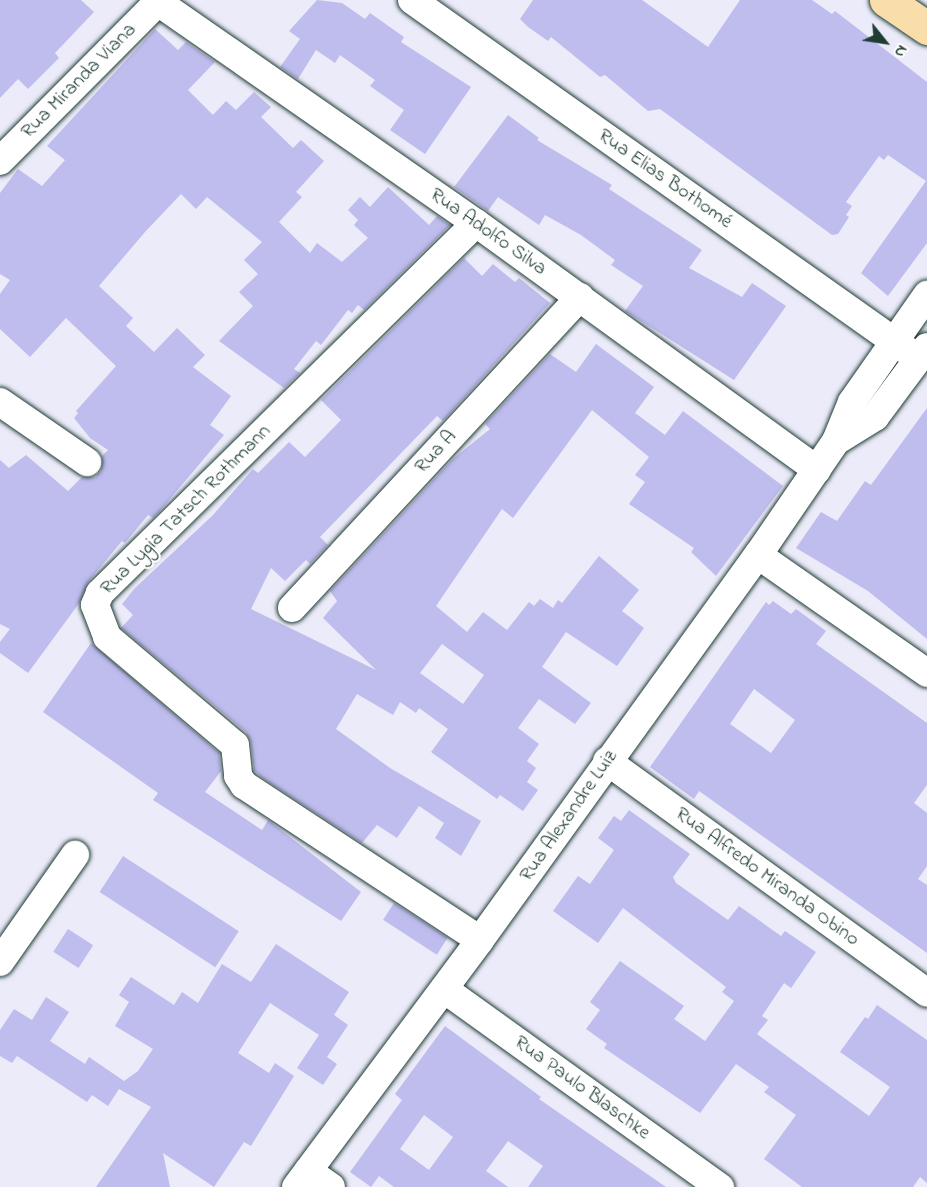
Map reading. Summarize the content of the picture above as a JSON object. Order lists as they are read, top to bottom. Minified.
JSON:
{"streets":{"street":["Rua Miranda Viana","Rua Elias Bothomé","Rua Adolfo Silva","Rua A","Rua Lygia Tatsch Rothmann","Rua Alexandre Luiz","Rua Alfredo Miranda Obino","Rua Paulo Blaschke"]},"crossings":[["Rua Miranda Viana","Rua Adolfo Silva"],["Rua Elias Bothomé","Rua Alexandre Luiz"],["Rua Adolfo Silva","Rua A"],["Rua Adolfo Silva","Rua Lygia Tatsch Rothmann"],["Rua Adolfo Silva","Rua Alexandre Luiz"],["Rua Lygia Tatsch Rothmann","Rua Alexandre Luiz"],["Rua Alexandre Luiz","Rua Alfredo Miranda Obino"],["Rua Alexandre Luiz","Rua Paulo Blaschke"]],"north":"bottom right"}
